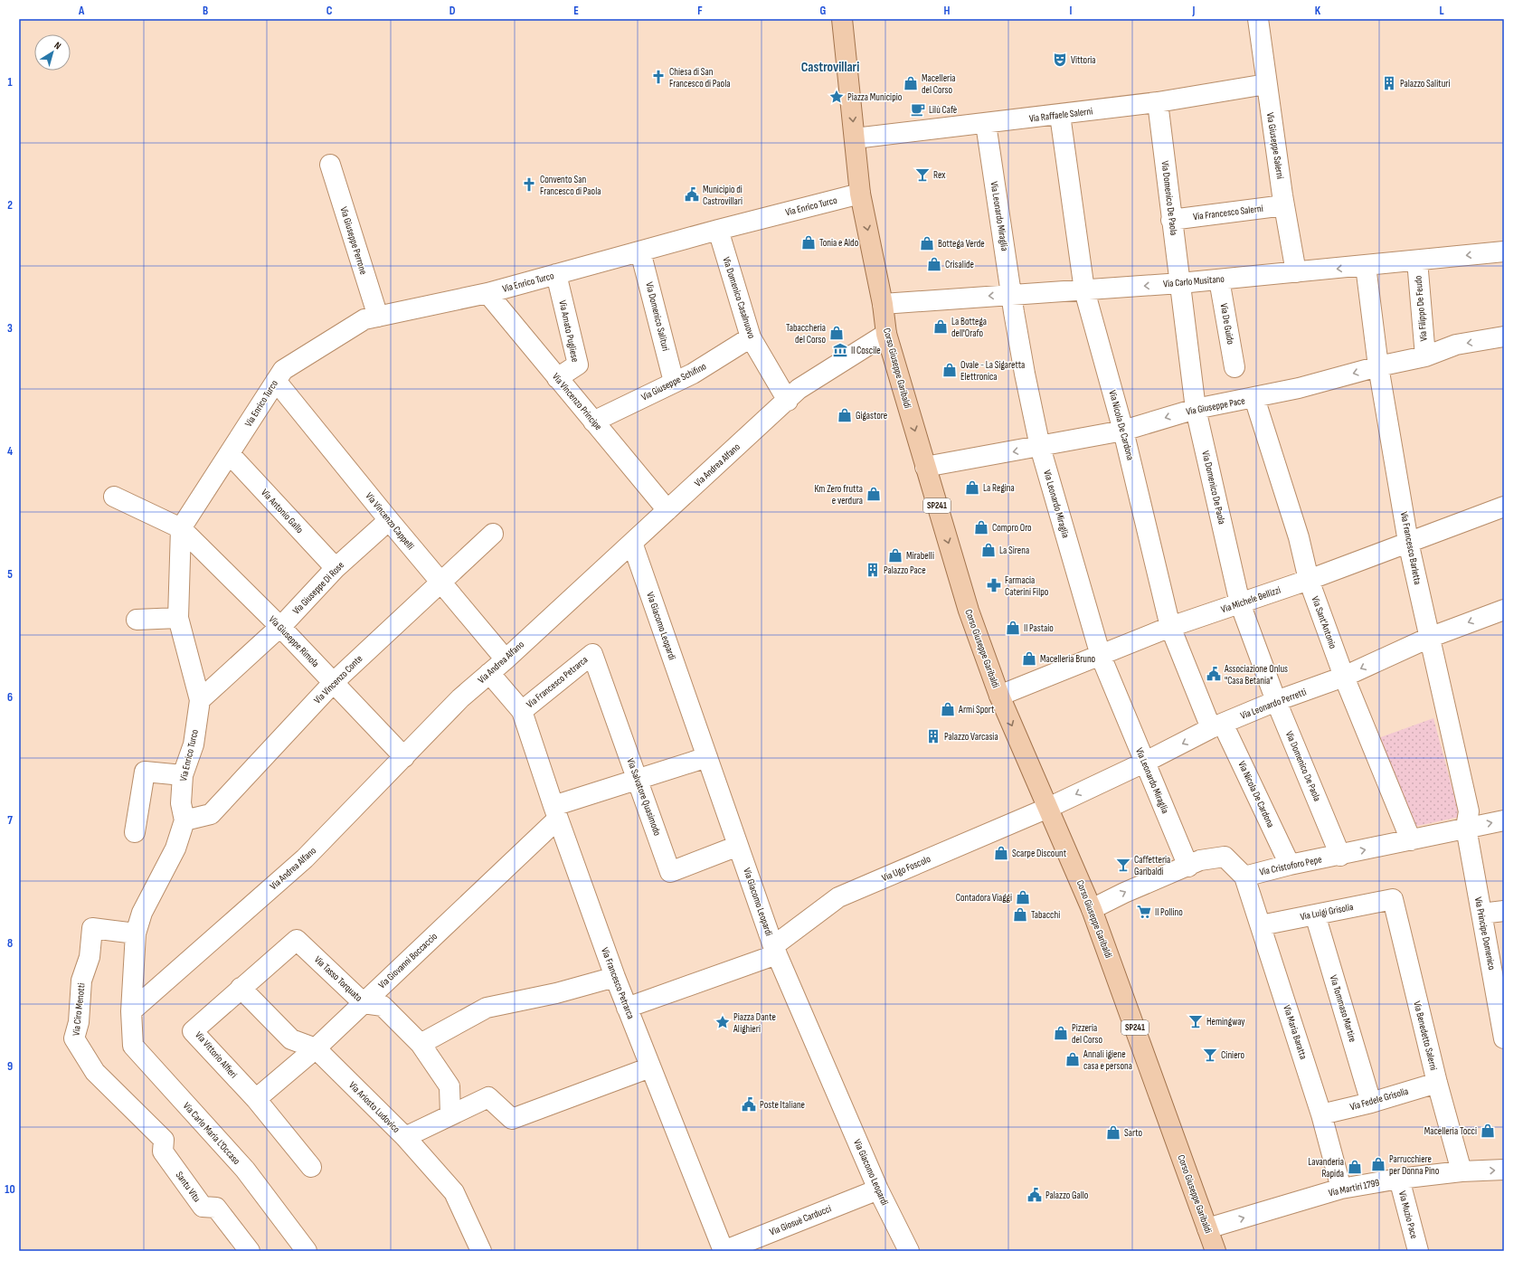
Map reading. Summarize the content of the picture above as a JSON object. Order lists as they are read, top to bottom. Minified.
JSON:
{"streets":{"main road":["Corso Giuseppe Garibaldi","SP241"],"street":["Via Raffaele Salerni","Via Giuseppe Salerni","Via Domenico De Paola","Via Enrico Turco","Via Francesco Salerni","Via Leonardo Miraglia","Via Giuseppe Perrone","Via Carlo Musitano","Via Domenico Casalnuovo","Via Filippo De Feudo","Via Domenico Salituri","Via De Guido","Via Amato Pugliese","Via Giuseppe Schifino","Via Vincenzo Principe","Via Giuseppe Pace","Via Nicola De Cardona","Via Andrea Alfano","Via Antonio Gallo","Via Vincenzo Cappelli","Via Francesco Barletta","Via Giuseppe Di Rose","Via Michele Bellizzi","Via Sant'Antonio","Via Giacomo Leopardi","Via Giuseppe Rimola","Via Vincenzo Conte","Via Francesco Petrarca","Via Leonardo Perretti","Via Salvatore Quasimodo","Via Cristoforo Pepe","Via Ugo Foscolo","Via Luigi Grisolia","Via Principe Domenico","Via Giovanni Boccaccio","Via Tasso Torquato","Via Tommaso Martire","Via Ciro Menotti","Via Maria Baratta","Via Benedetto Salerni","Via Vittorio Alfieri","Via Fedele Grisolia","Via Ariosto Ludovico","Via Carlo Maria L'Occaso","Santu Vitu","Via Martiri 1799","Via Muzio Pace","Via Giosuè Carducci"]},"crossings":[["Via Raffaele Salerni","Via Giuseppe Salerni"],["Via Raffaele Salerni","Via Domenico De Paola"],["Via Raffaele Salerni","Via Leonardo Miraglia"],["Via Raffaele Salerni","Corso Giuseppe Garibaldi"],["Via Raffaele Salerni","Via Nicola De Cardona"],["Via Giuseppe Salerni","Via Francesco Salerni"],["Via Giuseppe Salerni","Via Carlo Musitano"],["Via Domenico De Paola","Via Francesco Salerni"],["Via Domenico De Paola","Via Carlo Musitano"],["Via Domenico De Paola","Via Giuseppe Pace"],["Via Domenico De Paola","Via Michele Bellizzi"],["Via Domenico De Paola","Via Leonardo Perretti"],["Via Domenico De Paola","Via Cristoforo Pepe"],["Via Enrico Turco","Via Giuseppe Perrone"],["Via Enrico Turco","Via Domenico Casalnuovo"],["Via Enrico Turco","Via Domenico Salituri"],["Via Enrico Turco","Via Amato Pugliese"],["Via Enrico Turco","Corso Giuseppe Garibaldi"],["Via Enrico Turco","Via Vincenzo Principe"],["Via Enrico Turco","Via Andrea Alfano"],["Via Enrico Turco","Via Antonio Gallo"],["Via Enrico Turco","Via Vincenzo Cappelli"],["Via Enrico Turco","Via Giuseppe Di Rose"],["Via Enrico Turco","Via Giuseppe Rimola"],["Via Enrico Turco","Via Vincenzo Conte"],["Via Enrico Turco","Via Ciro Menotti"],["Via Enrico Turco","Via Carlo Maria L'Occaso"],["Via Leonardo Miraglia","Via Carlo Musitano"],["Via Leonardo Miraglia","Via Giuseppe Pace"],["Via Leonardo Miraglia","Via Michele Bellizzi"],["Via Leonardo Miraglia","Via Leonardo Perretti"],["Via Carlo Musitano","Via Filippo De Feudo"],["Via Carlo Musitano","Via De Guido"],["Via Carlo Musitano","Corso Giuseppe Garibaldi"],["Via Carlo Musitano","Via Nicola De Cardona"],["Via Carlo Musitano","Via Francesco Barletta"],["Via Domenico Casalnuovo","Via Giuseppe Schifino"],["Via Domenico Casalnuovo","Via Andrea Alfano"],["Via Filippo De Feudo","Via Giuseppe Pace"],["Via Domenico Salituri","Via Giuseppe Schifino"],["Via Amato Pugliese","Via Vincenzo Principe"],["Corso Giuseppe Garibaldi","Via Giuseppe Pace"],["Corso Giuseppe Garibaldi","Via Andrea Alfano"],["Corso Giuseppe Garibaldi","Via Michele Bellizzi"],["Corso Giuseppe Garibaldi","Via Leonardo Perretti"],["Corso Giuseppe Garibaldi","Via Ugo Foscolo"],["Corso Giuseppe Garibaldi","Via Martiri 1799"],["Via Giuseppe Schifino","Via Vincenzo Principe"],["Via Vincenzo Principe","Via Andrea Alfano"],["Via Giuseppe Pace","Via Nicola De Cardona"],["Via Giuseppe Pace","Via Francesco Barletta"],["Via Giuseppe Pace","Via Sant'Antonio"],["Via Nicola De Cardona","Via Michele Bellizzi"],["Via Nicola De Cardona","Via Leonardo Perretti"],["Via Nicola De Cardona","Via Cristoforo Pepe"],["Via Andrea Alfano","Via Vincenzo Cappelli"],["Via Andrea Alfano","Via Giacomo Leopardi"],["Via Andrea Alfano","Via Giuseppe Rimola"],["Via Andrea Alfano","Via Francesco Petrarca"],["Via Andrea Alfano","Via Carlo Maria L'Occaso"],["Via Antonio Gallo","Via Giuseppe Di Rose"],["Via Vincenzo Cappelli","Via Giuseppe Di Rose"],["Via Vincenzo Cappelli","Via Vincenzo Conte"],["Via Francesco Barletta","Via Michele Bellizzi"],["Via Francesco Barletta","Via Leonardo Perretti"],["Via Francesco Barletta","Via Cristoforo Pepe"],["Via Francesco Barletta","Via Principe Domenico"],["Via Giuseppe Di Rose","Via Giuseppe Rimola"],["Via Michele Bellizzi","Via Sant'Antonio"],["Via Sant'Antonio","Via Leonardo Perretti"],["Via Sant'Antonio","Via Cristoforo Pepe"],["Via Giacomo Leopardi","Via Salvatore Quasimodo"],["Via Giacomo Leopardi","Via Ugo Foscolo"],["Via Giacomo Leopardi","Via Giosuè Carducci"],["Via Giuseppe Rimola","Via Vincenzo Conte"],["Via Francesco Petrarca","Via Salvatore Quasimodo"],["Via Francesco Petrarca","Via Giovanni Boccaccio"],["Via Francesco Petrarca","Via Giosuè Carducci"],["Via Leonardo Perretti","Via Ugo Foscolo"],["Via Cristoforo Pepe","Via Principe Domenico"],["Via Cristoforo Pepe","Via Maria Baratta"],["Via Luigi Grisolia","Via Tommaso Martire"],["Via Luigi Grisolia","Via Maria Baratta"],["Via Luigi Grisolia","Via Benedetto Salerni"],["Via Giovanni Boccaccio","Via Tasso Torquato"],["Via Giovanni Boccaccio","Via Vittorio Alfieri"],["Via Giovanni Boccaccio","Via Ariosto Ludovico"],["Via Tasso Torquato","Via Vittorio Alfieri"],["Via Tommaso Martire","Via Fedele Grisolia"],["Via Ciro Menotti","Santu Vitu"],["Via Maria Baratta","Via Fedele Grisolia"],["Via Maria Baratta","Via Martiri 1799"],["Via Benedetto Salerni","Via Fedele Grisolia"],["Via Benedetto Salerni","Via Martiri 1799"],["Via Vittorio Alfieri","Via Ariosto Ludovico"],["Via Martiri 1799","Via Muzio Pace"]],"one_way":["Via Carlo Musitano","Corso Giuseppe Garibaldi","Via Giuseppe Pace","Via Leonardo Perretti","Via Cristoforo Pepe","Via Martiri 1799"],"districts":["Castrovillari"],"places":{"theatre":["Vittoria"],"church":["Chiesa di San Francesco di Paola","Convento San Francesco di Paola"],"shop":["Macelleria del Corso","Tonia e Aldo","Bottega Verde","Crisalide","La Bottega dell'Orafo","Tabaccheria del Corso","Ovale - La Sigaretta Elettronica","Gigastore","La Regina","Km Zero frutta e verdura","Compro Oro","La Sirena","Mirabelli","Il Pastaio","Macelleria Bruno","Armi Sport","Scarpe Discount","Contadora Viaggi","Tabacchi","Pizzeria del Corso","Annali igiene casa e persona","Macelleria Tocci","Sarto","Parrucchiere per Donna Pino","Lavanderia Rapida"],"building":["Palazzo Salituri","Palazzo Pace","Palazzo Varcasia"],"place":["Piazza Municipio","Piazza Dante Alighieri"],"cafe":["Lilù Cafè"],"bar":["Rex","Caffetteria Garibaldi","Hemingway","Ciniero"],"public building":["Municipio di Castrovillari","Associazione Onlus \"Casa Betania\"","Poste Italiane","Palazzo Gallo"],"museum":["Il Coscile"],"pharmacy":["Farmacia Caterini Filpo"],"supermarket":["Il Pollino"]},"north":"top right","grid":{"columns":["A","B","C","D","E","F","G","H","I","J","K","L"],"rows":["1","2","3","4","5","6","7","8","9","10"]}}
